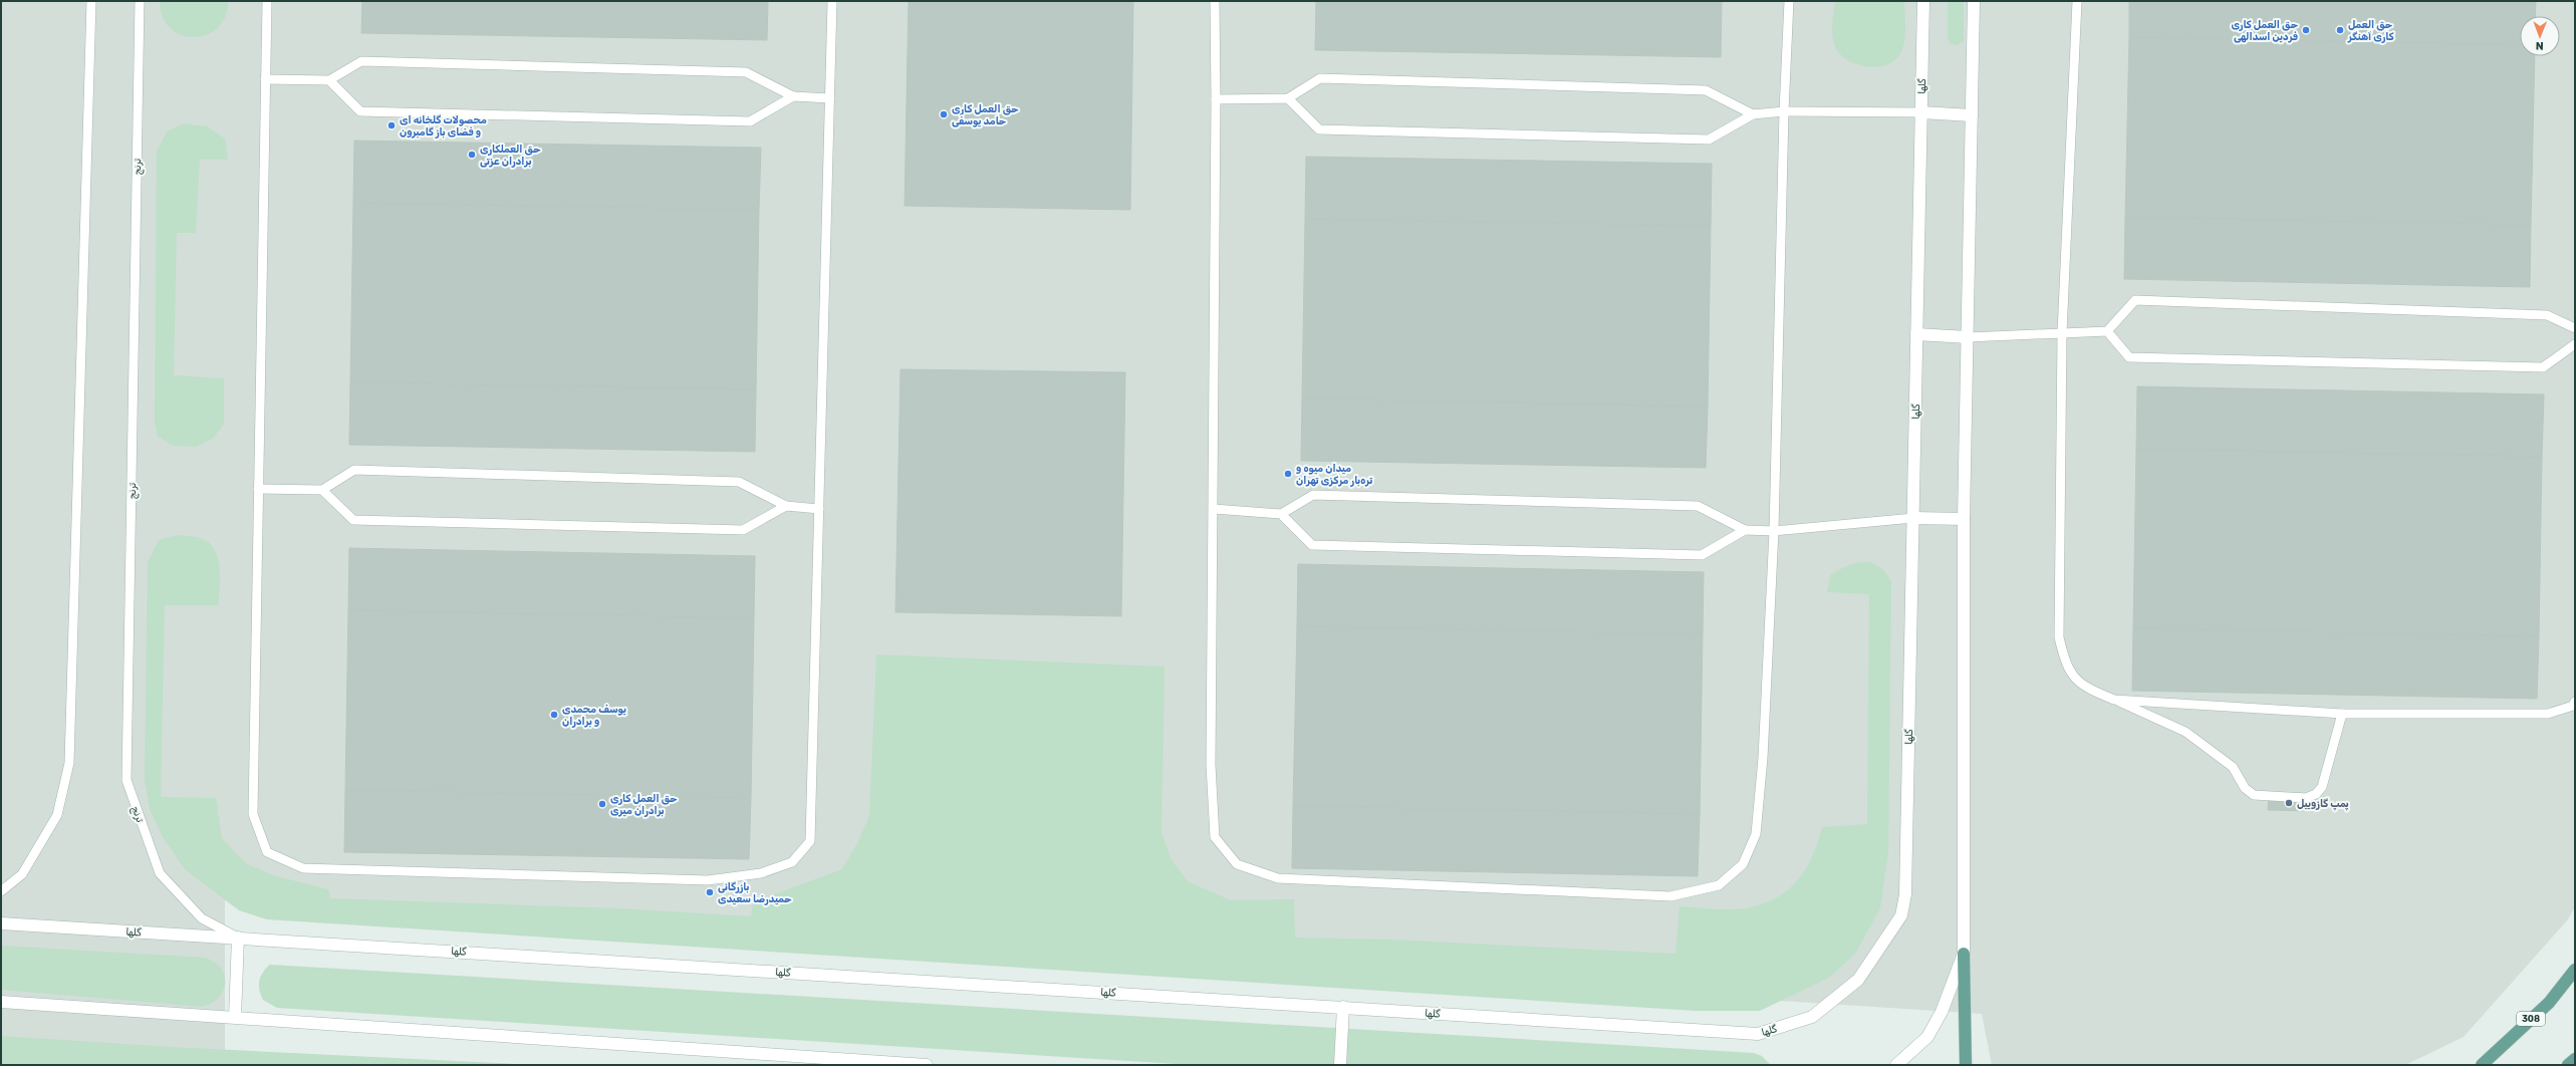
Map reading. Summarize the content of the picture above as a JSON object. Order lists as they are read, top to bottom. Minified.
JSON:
{"streets":{"main road":["308"],"street":["گلها"],"lane":["ترنج"]},"crossings":[["گلها","ترنج"]],"places":["حق العمل کاری فردین اسدالهی","حق العمل کاری آهنگر","حق العمل کاری حامد یوسفی","محصولات گلخانه ای و فضای باز گامبرون","حق العملکاری برادران عزتی","میدان میوه و تره‌بار مرکزی تهران","یوسف محمدی و برادران","پمپ گازوییل","حق العمل کاری برادران میری","بازرگانی حمیدرضا سعیدی"],"north":"bottom"}
